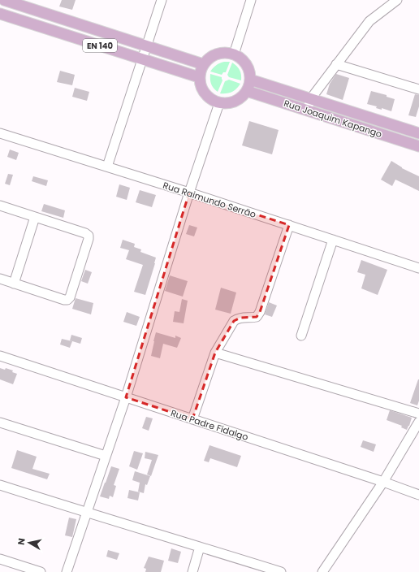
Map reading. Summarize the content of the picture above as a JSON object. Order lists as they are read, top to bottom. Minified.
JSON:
{"streets":{"main road":["EN 140","Rua Joaquim Kapango"],"street":["Rua Raimundo Serrão","Rua Padre Fidalgo"]},"crossings":[["EN 140","Rua Joaquim Kapango"]],"north":"left"}
